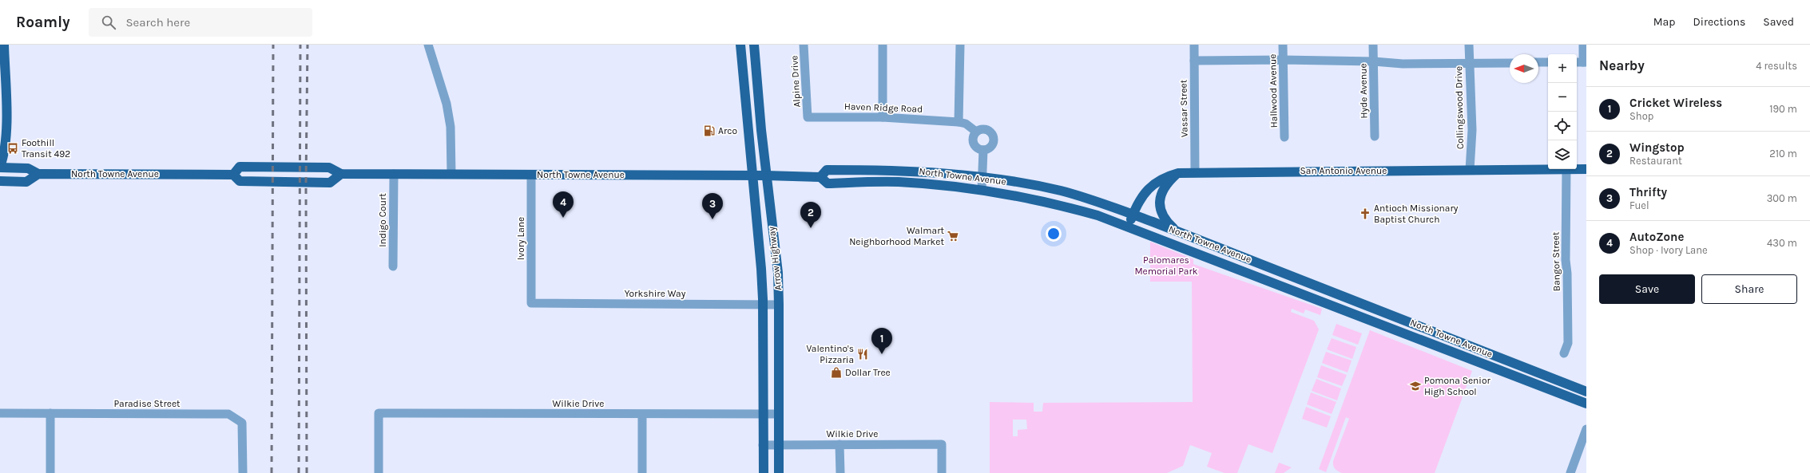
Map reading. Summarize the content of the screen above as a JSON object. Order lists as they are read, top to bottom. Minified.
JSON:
{"streets":{"main road":["San Antonio Avenue","North Towne Avenue","Arrow Highway"],"street":["Alpine Drive","Hallwood Avenue","Hyde Avenue","Haven Ridge Road","Collingswood Drive","Vassar Street","Indigo Court","Ivory Lane","Bangor Street","Yorkshire Way","Paradise Street","Wilkie Drive"]},"crossings":[["Alpine Drive","Haven Ridge Road"],["Collingswood Drive","San Antonio Avenue"],["Vassar Street","San Antonio Avenue"],["San Antonio Avenue","North Towne Avenue"],["San Antonio Avenue","Bangor Street"],["North Towne Avenue","Indigo Court"],["North Towne Avenue","Ivory Lane"],["North Towne Avenue","Arrow Highway"],["Ivory Lane","Yorkshire Way"],["Arrow Highway","Yorkshire Way"],["Arrow Highway","Wilkie Drive"]],"parks":["Palomares Memorial Park"],"places":{"fuel station":["Arco"],"bus stop":["Foothill Transit 492"],"church":["Antioch Missionary Baptist Church"],"supermarket":["Walmart Neighborhood Market"],"restaurant":["Valentino's Pizzaria"],"shop":["Dollar Tree"],"school or university":["Pomona Senior High School"]},"north":"left","page":{"header":"Roamly","search":"Search here","nav":["Map","Directions","Saved"],"heading":["Nearby","4 results"],"map_buttons":["+","−"],"list":[{"mark":"1","name":"Cricket Wireless","note":"Shop","value":"190 m"},{"mark":"2","name":"Wingstop","note":"Restaurant","value":"210 m"},{"mark":"3","name":"Thrifty","note":"Fuel","value":"300 m"},{"mark":"4","name":"AutoZone","note":"Shop · Ivory Lane","value":"430 m"}],"pins":["4","3","2","1"],"buttons":["Save","Share"]}}
